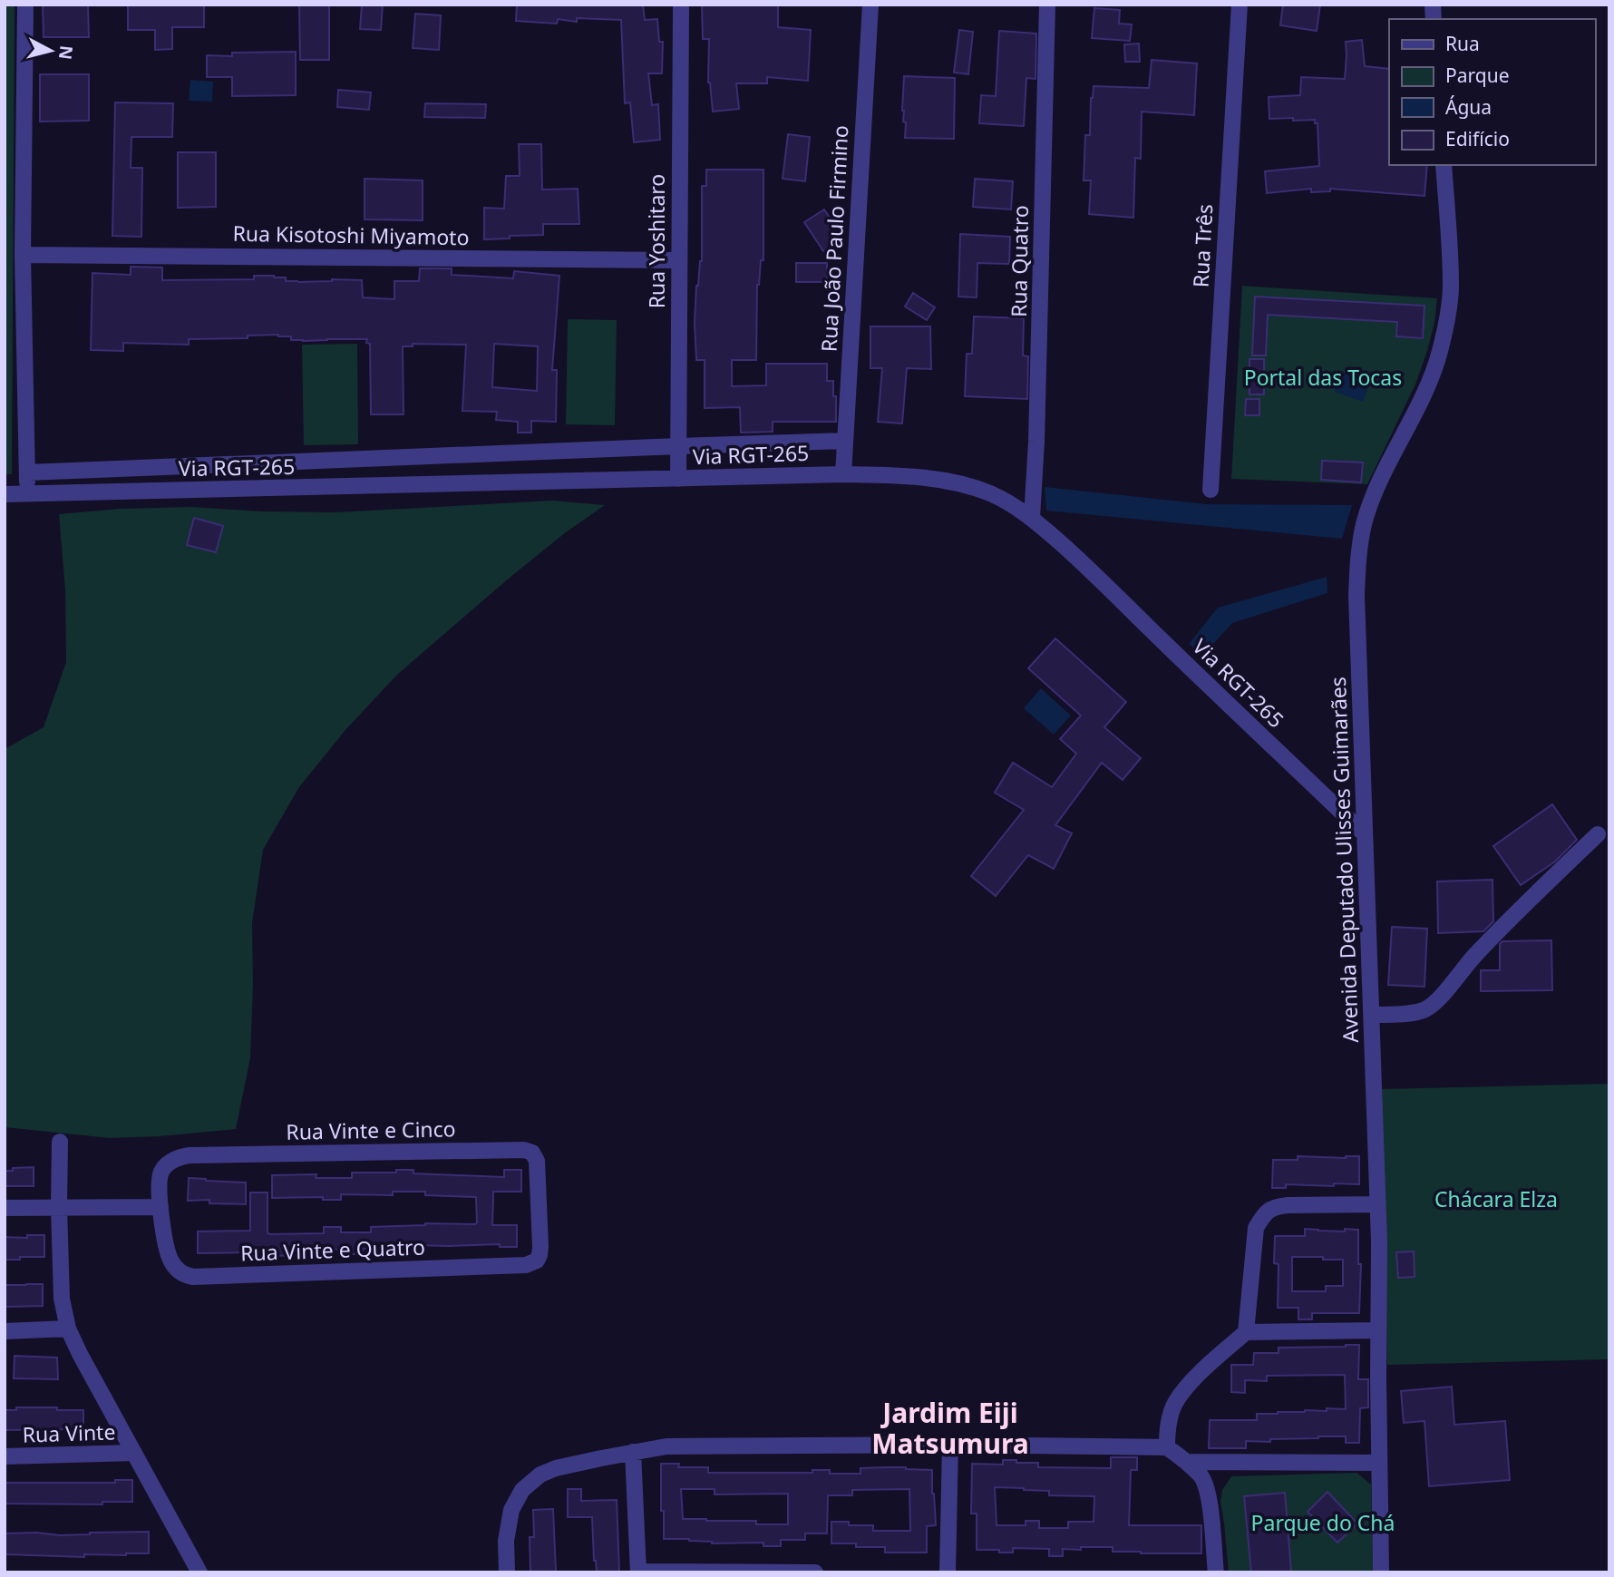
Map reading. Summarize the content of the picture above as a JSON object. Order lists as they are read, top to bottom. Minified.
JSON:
{"streets":{"street":["Rua Kisotoshi Miyamoto","Rua João Paulo Firmino","Rua Yoshitaro","Rua Três","Rua Quatro","Via RGT-265","Avenida Deputado Ulisses Guimarães","Rua Vinte e Cinco","Rua Vinte e Quatro","Rua Vinte"]},"crossings":[["Rua Kisotoshi Miyamoto","Rua Yoshitaro"],["Rua João Paulo Firmino","Via RGT-265"],["Rua Yoshitaro","Via RGT-265"],["Rua Quatro","Via RGT-265"],["Via RGT-265","Avenida Deputado Ulisses Guimarães"],["Rua Vinte e Cinco","Rua Vinte e Quatro"]],"districts":["Jardim Eiji Matsumura"],"parks":["Portal das Tocas","Chácara Elza","Parque do Chá"],"legend":["Rua","Parque","Água","Edifício"],"north":"right"}
